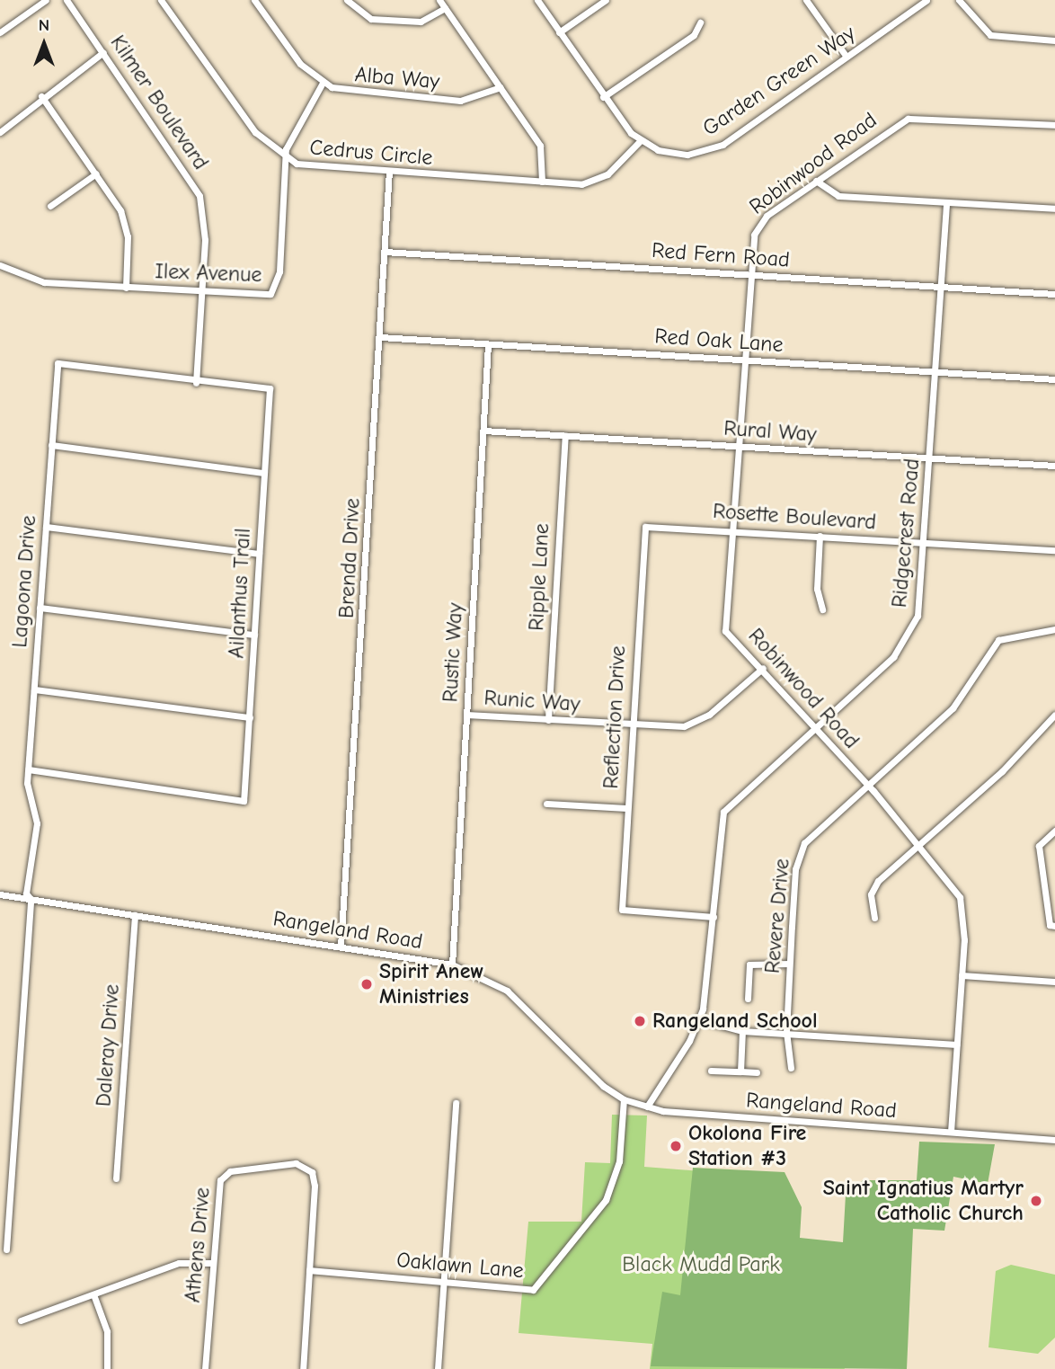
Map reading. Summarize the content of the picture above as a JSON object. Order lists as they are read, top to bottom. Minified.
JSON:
{"streets":{"street":["Alba Way","Garden Green Way","Kilmer Boulevard","Cedrus Circle","Robinwood Road","Red Fern Road","Ilex Avenue","Red Oak Lane","Rural Way","Rosette Boulevard","Ridgecrest Road","Brenda Drive","Ripple Lane","Lagoona Drive","Ailanthus Trail","Rustic Way","Runic Way","Reflection Drive","Revere Drive","Rangeland Road","Daleray Drive","Athens Drive","Oaklawn Lane"]},"crossings":[["Alba Way","Ilex Avenue"],["Garden Green Way","Cedrus Circle"],["Kilmer Boulevard","Ilex Avenue"],["Kilmer Boulevard","Lagoona Drive"],["Kilmer Boulevard","Ailanthus Trail"],["Cedrus Circle","Ilex Avenue"],["Cedrus Circle","Brenda Drive"],["Robinwood Road","Red Fern Road"],["Robinwood Road","Red Oak Lane"],["Robinwood Road","Rural Way"],["Robinwood Road","Rosette Boulevard"],["Robinwood Road","Ridgecrest Road"],["Robinwood Road","Runic Way"],["Robinwood Road","Revere Drive"],["Robinwood Road","Rangeland Road"],["Red Fern Road","Ridgecrest Road"],["Red Fern Road","Brenda Drive"],["Red Oak Lane","Ridgecrest Road"],["Red Oak Lane","Brenda Drive"],["Red Oak Lane","Rustic Way"],["Rural Way","Ridgecrest Road"],["Rural Way","Ripple Lane"],["Rural Way","Rustic Way"],["Rosette Boulevard","Ridgecrest Road"],["Rosette Boulevard","Reflection Drive"],["Ridgecrest Road","Reflection Drive"],["Ridgecrest Road","Rangeland Road"],["Brenda Drive","Rangeland Road"],["Ripple Lane","Runic Way"],["Lagoona Drive","Ailanthus Trail"],["Lagoona Drive","Rangeland Road"],["Rustic Way","Runic Way"],["Rustic Way","Rangeland Road"],["Runic Way","Reflection Drive"],["Rangeland Road","Daleray Drive"],["Rangeland Road","Oaklawn Lane"],["Athens Drive","Oaklawn Lane"]],"parks":["Black Mudd Park"],"places":["Spirit Anew Ministries","Rangeland School","Okolona Fire Station #3","Saint Ignatius Martyr Catholic Church"],"north":"top"}
